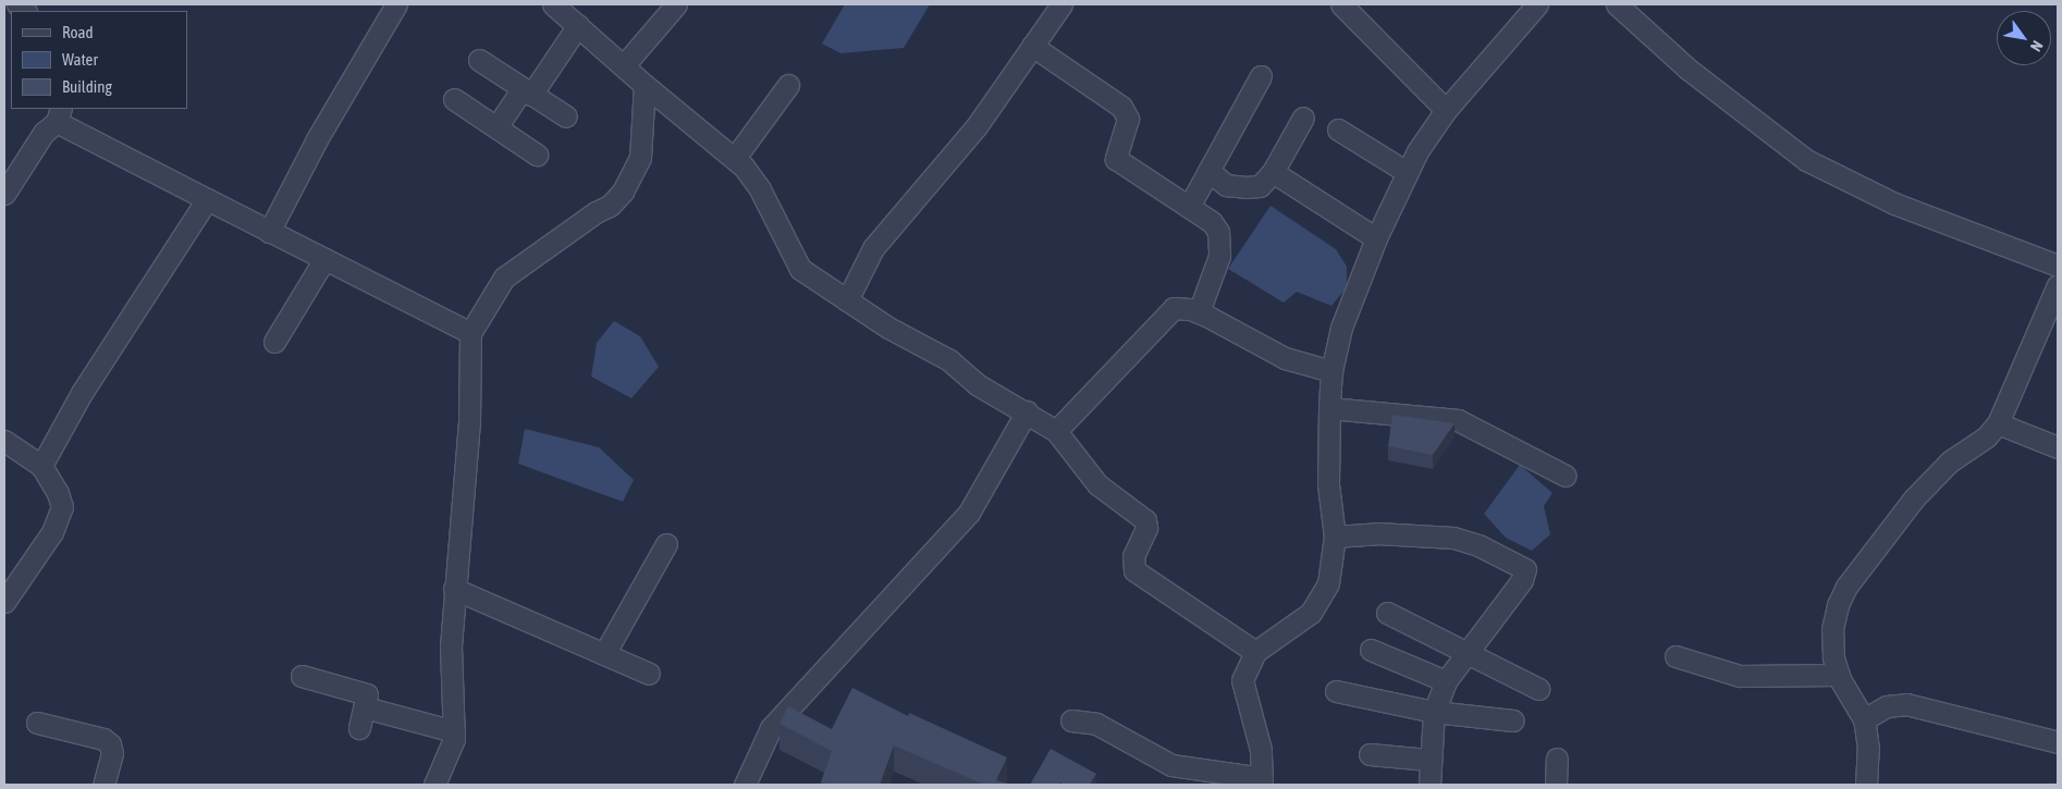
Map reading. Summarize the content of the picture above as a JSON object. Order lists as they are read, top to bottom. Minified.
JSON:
{"legend":["Road","Water","Building"],"north":"bottom right"}
